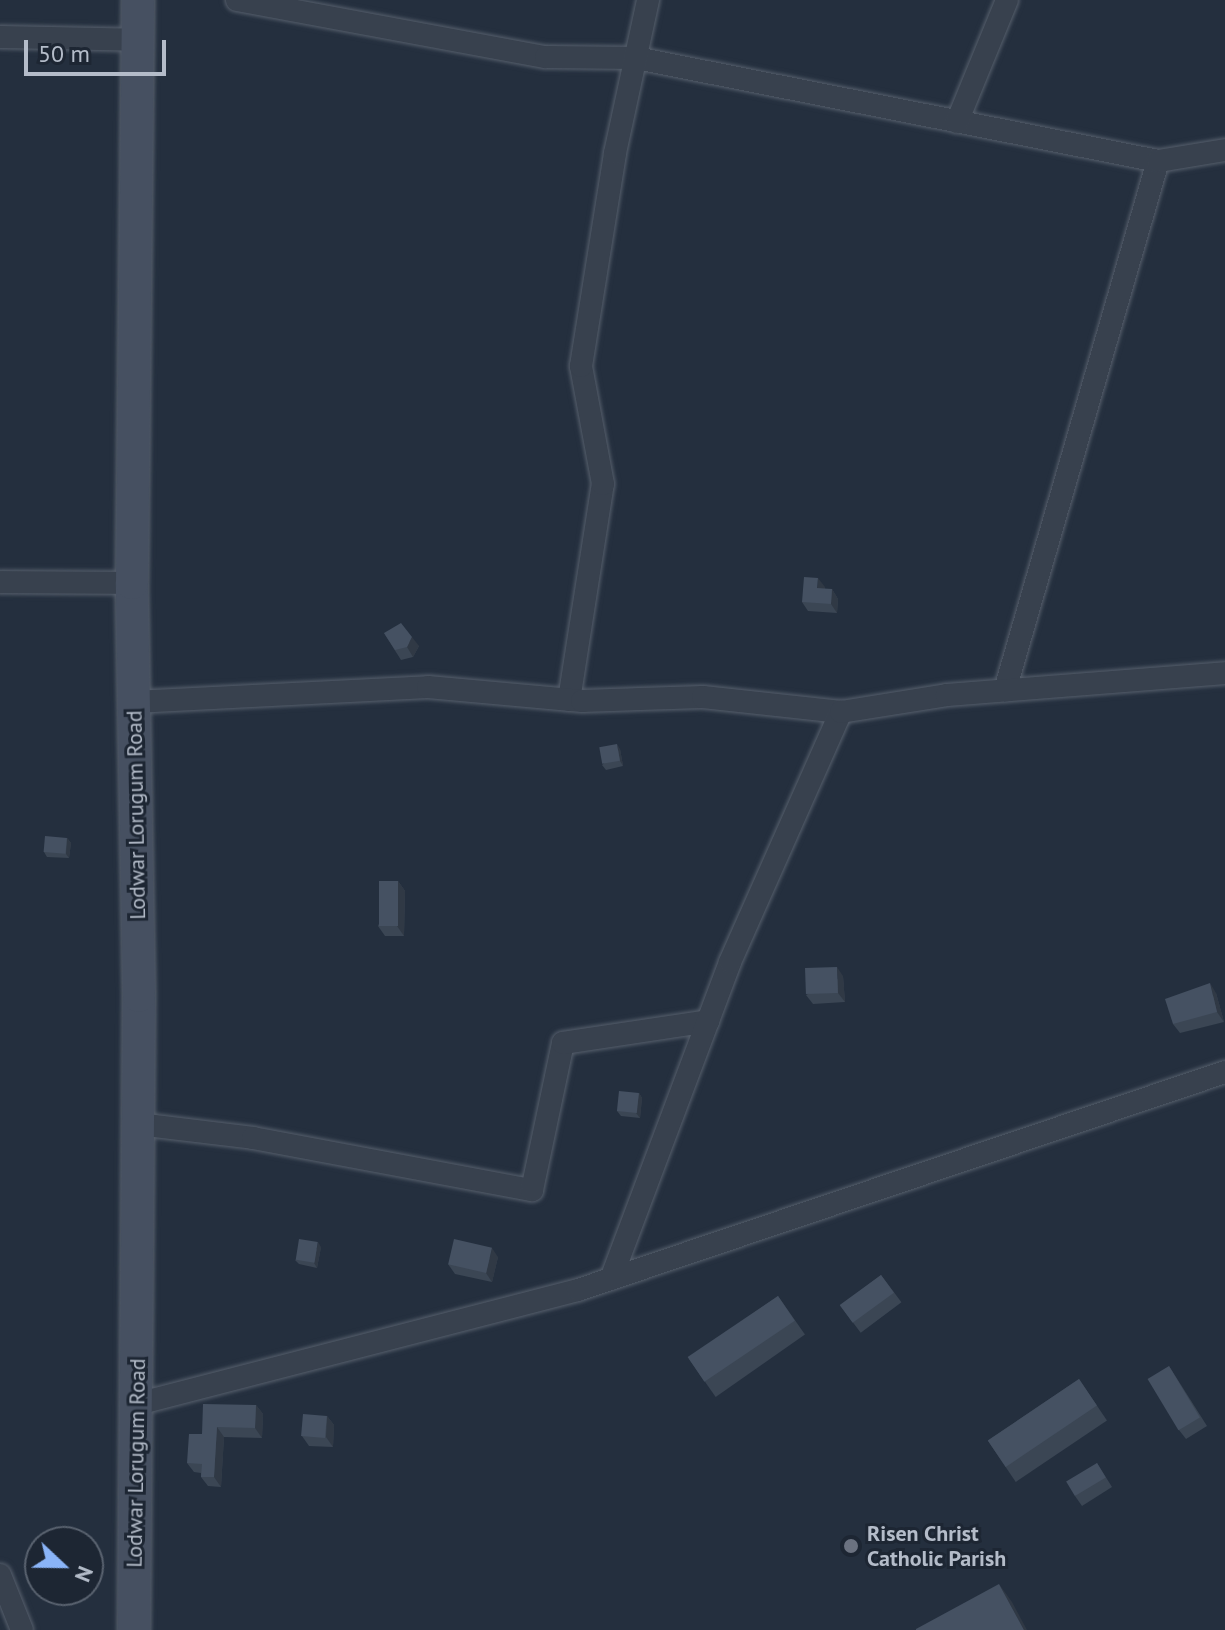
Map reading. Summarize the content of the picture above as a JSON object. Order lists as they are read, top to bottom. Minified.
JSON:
{"streets":{"main road":["Lodwar Lorugum Road"]},"places":["Risen Christ Catholic Parish"],"scale_bar":"50 m","north":"right"}
